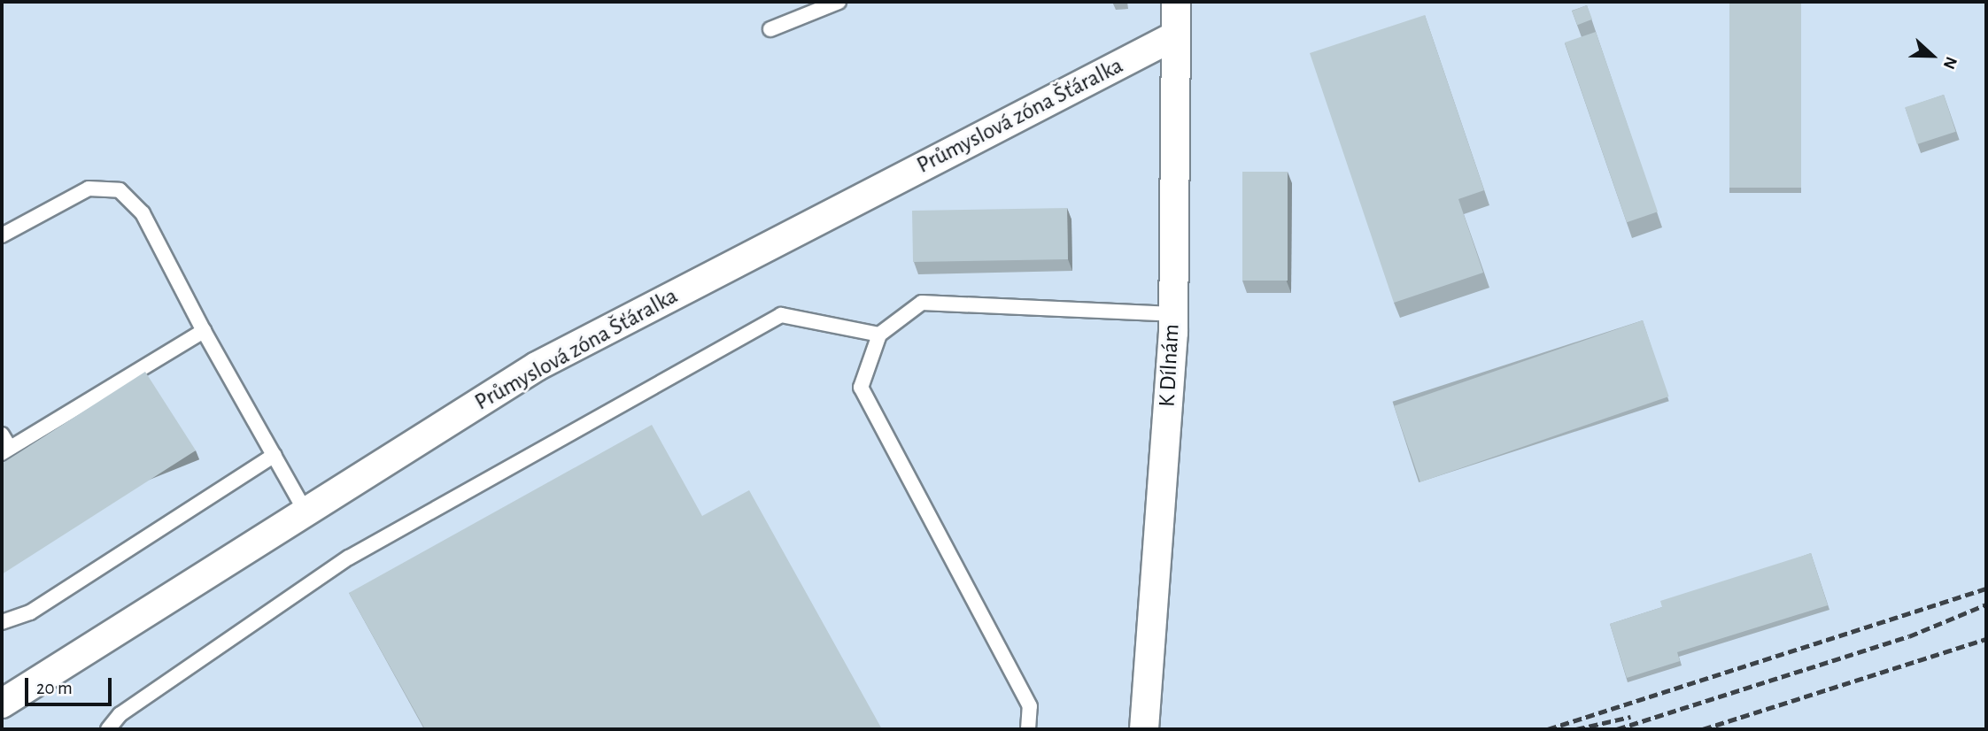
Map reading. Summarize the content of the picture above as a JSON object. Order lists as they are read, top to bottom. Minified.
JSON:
{"streets":{"street":["Průmyslová zóna Šťáralka","K Dílnám"]},"crossings":[["Průmyslová zóna Šťáralka","K Dílnám"]],"scale_bar":"20 m","north":"right"}
